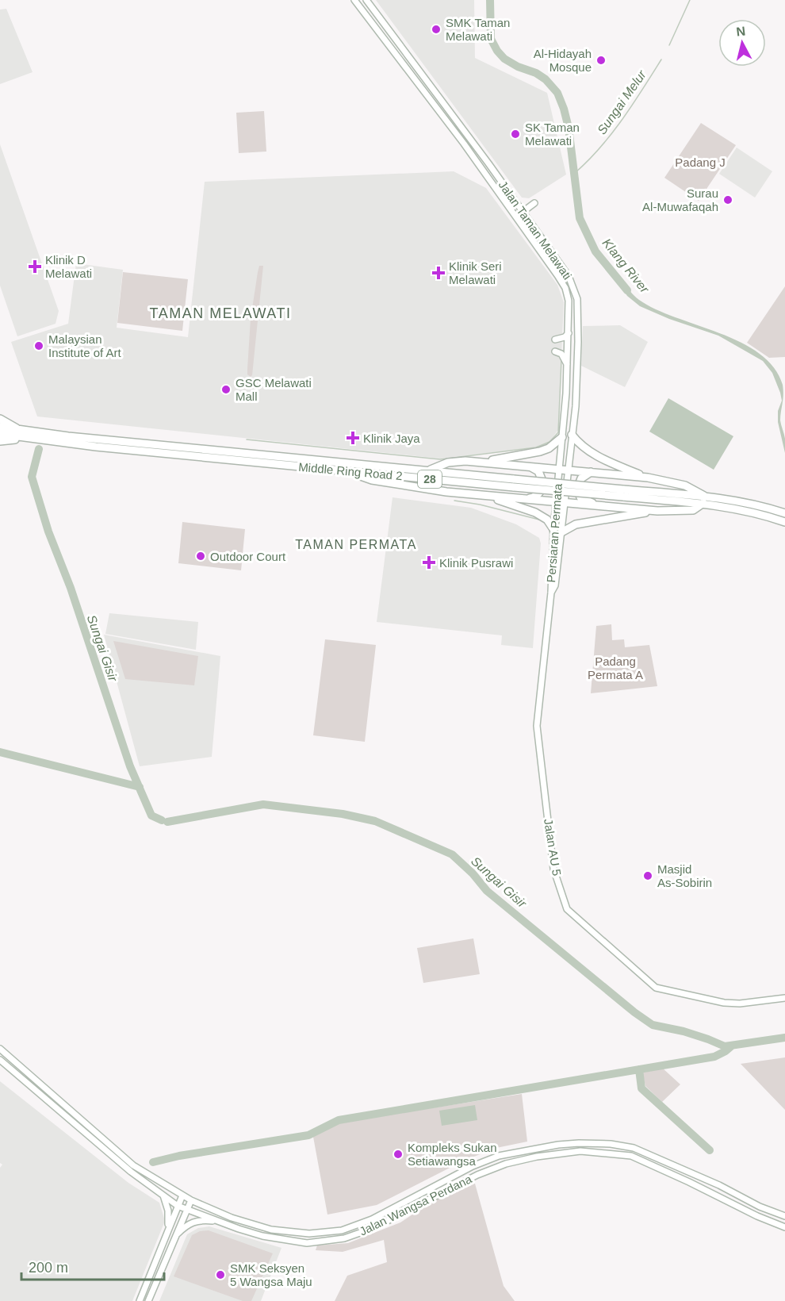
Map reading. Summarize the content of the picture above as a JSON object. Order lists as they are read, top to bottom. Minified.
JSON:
{"streets":{"highway":["Middle Ring Road 2","28"],"main road":["Jalan Taman Melawati","Persiaran Permata","Jalan AU 5","Jalan Wangsa Perdana"]},"crossings":[["Jalan Taman Melawati","Persiaran Permata"],["Persiaran Permata","Jalan AU 5"]],"districts":["TAMAN MELAWATI","TAMAN PERMATA"],"water":["Sungai Melur","Klang River","Sungai Gisir"],"parks":["Padang J","Padang Permata A"],"places":{"other":["SMK Taman Melawati","Al-Hidayah Mosque","SK Taman Melawati","Surau Al-Muwafaqah","Malaysian Institute of Art","GSC Melawati Mall","Outdoor Court","Masjid As-Sobirin","Kompleks Sukan Setiawangsa","SMK Seksyen 5 Wangsa Maju"],"health":["Klinik D Melawati","Klinik Seri Melawati","Klinik Jaya","Klinik Pusrawi"]},"scale_bar":"200 m","north":"top"}
